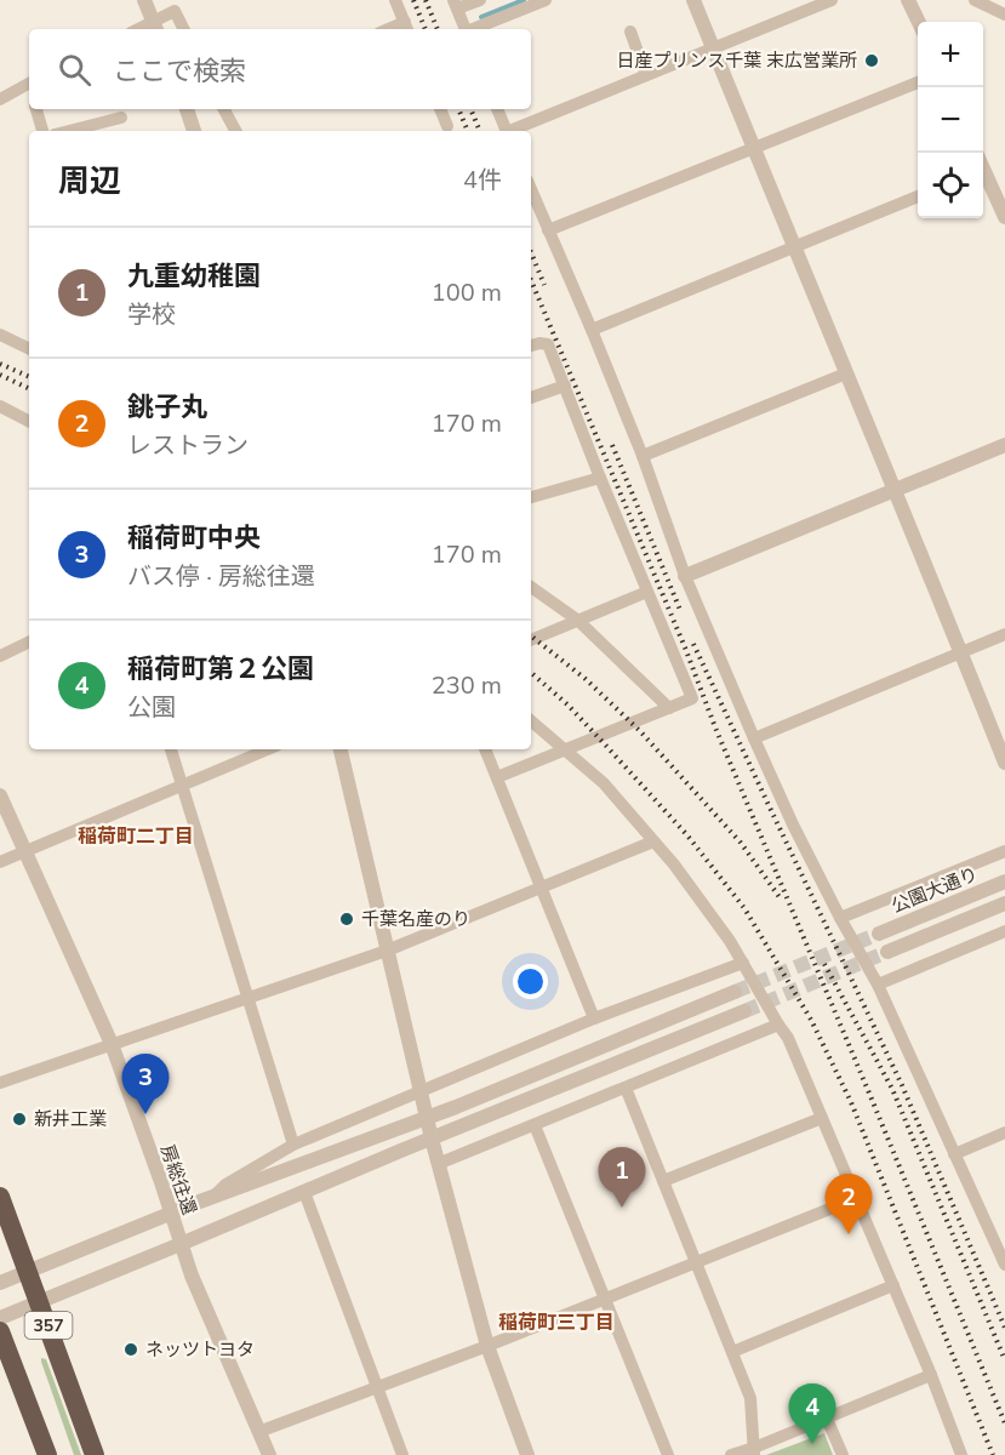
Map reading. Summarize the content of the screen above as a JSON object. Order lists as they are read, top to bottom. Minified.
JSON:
{"streets":{"highway":["357"],"street":["公園大通り","房総往還"]},"districts":["稲荷町二丁目","稲荷町三丁目"],"places":["日産プリンス千葉 末広営業所","千葉名産のり","新井工業","ネッツトヨタ"],"page":{"map_buttons":["+","−"],"search":"ここで検索","heading":["周辺","4件"],"list":[{"mark":"1","name":"九重幼稚園","note":"学校","value":"100 m"},{"mark":"2","name":"銚子丸","note":"レストラン","value":"170 m"},{"mark":"3","name":"稲荷町中央","note":"バス停 · 房総往還","value":"170 m"},{"mark":"4","name":"稲荷町第２公園","note":"公園","value":"230 m"}],"pins":["3","1","2","4"]}}
